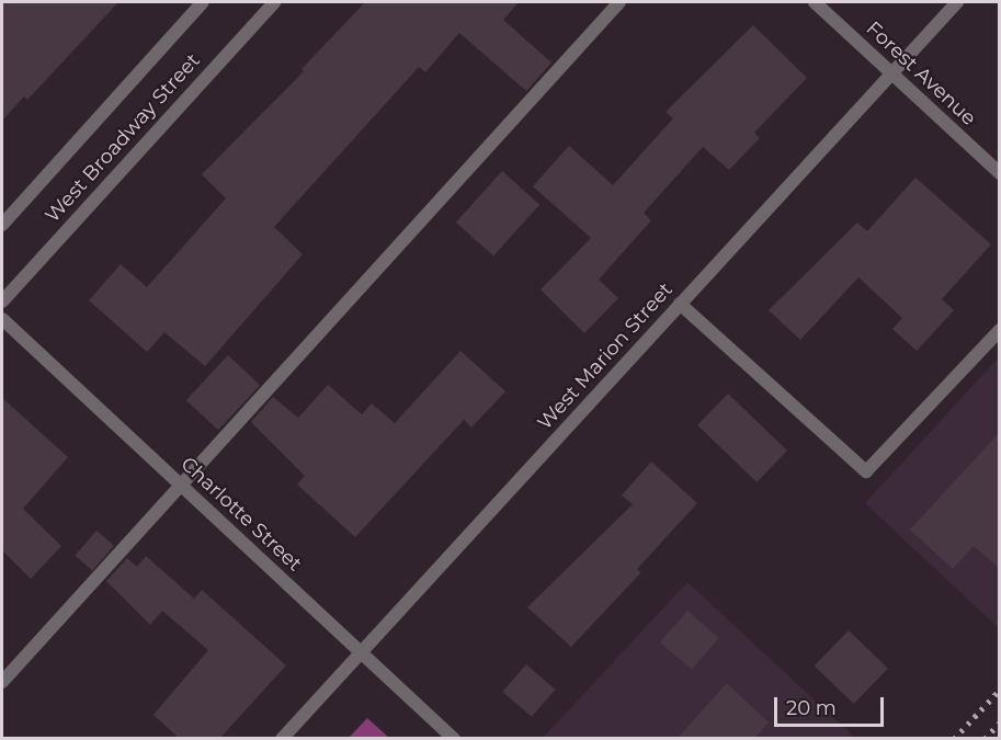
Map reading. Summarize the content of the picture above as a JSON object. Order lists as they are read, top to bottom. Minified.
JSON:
{"streets":{"street":["Forest Avenue","West Broadway Street","West Marion Street","Charlotte Street"]},"crossings":[["Forest Avenue","West Marion Street"],["West Marion Street","Charlotte Street"]],"scale_bar":"20 m"}
